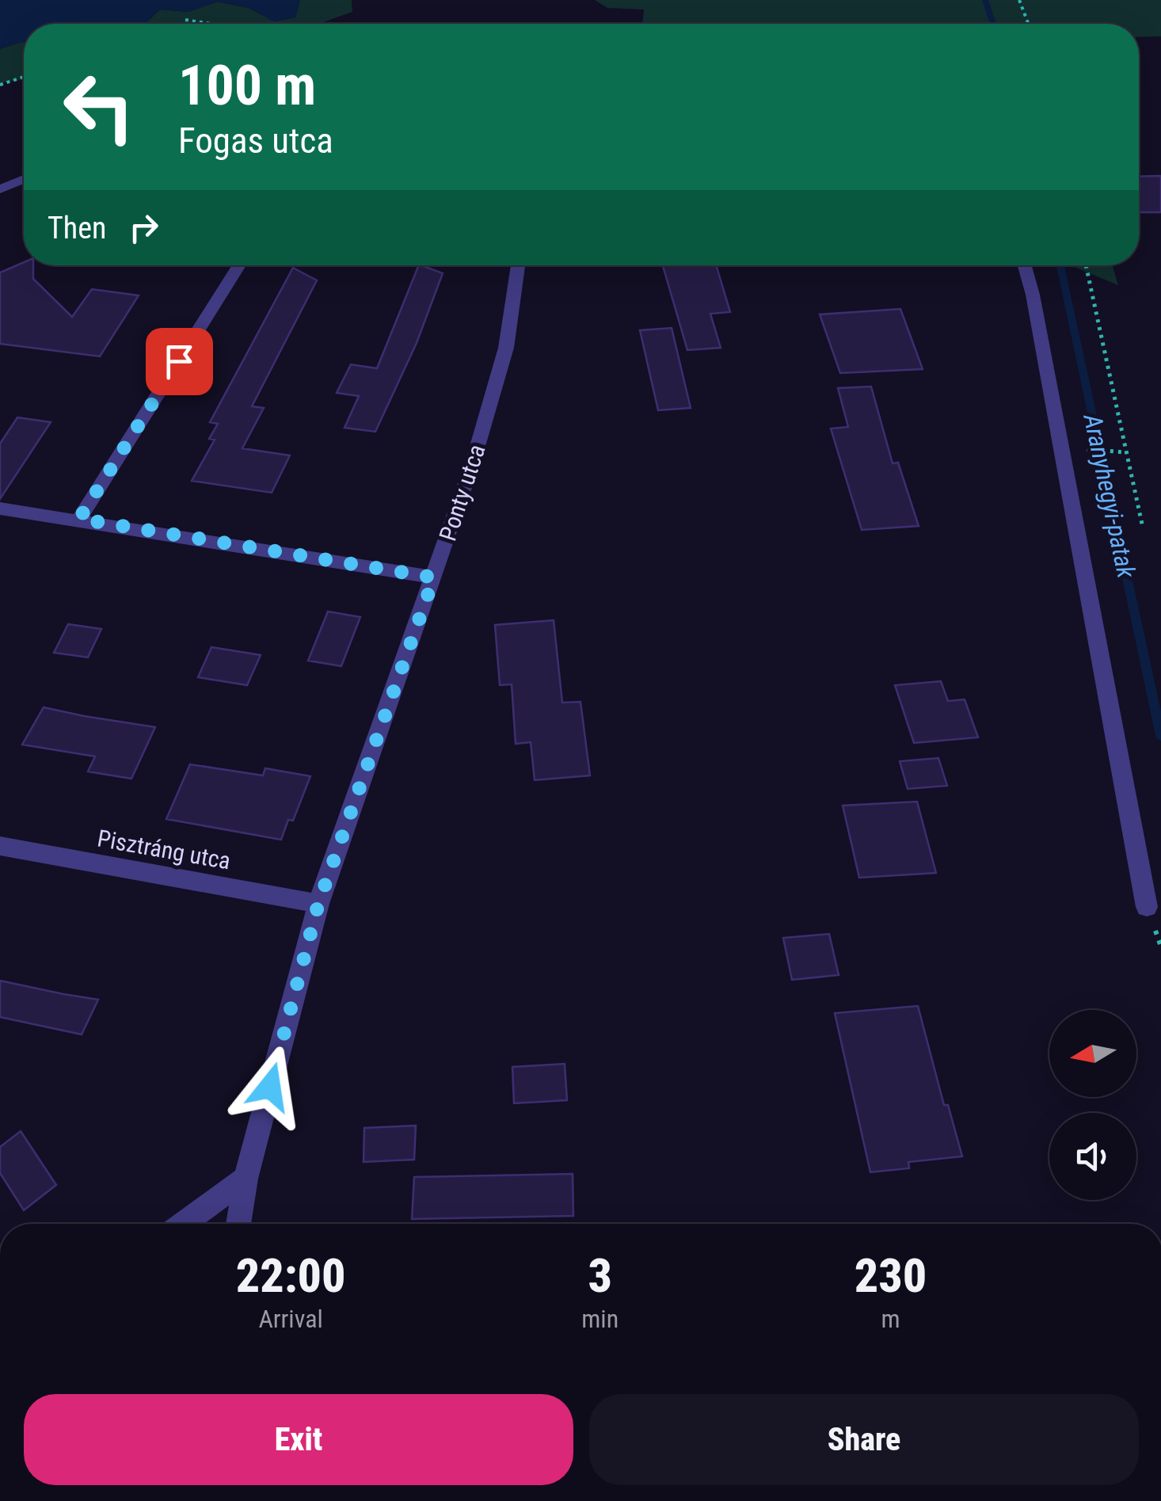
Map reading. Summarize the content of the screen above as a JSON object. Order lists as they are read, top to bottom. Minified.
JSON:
{"streets":{"street":["Ponty utca","Pisztráng utca"]},"crossings":[["Ponty utca","Pisztráng utca"]],"water":["Aranyhegyi-patak"],"north":"left","page":{"turn":["100 m","Fogas utca"],"then":"Then","eta":["22:00","Arrival","3","min","230","m"],"buttons":["Exit","Share"]}}
